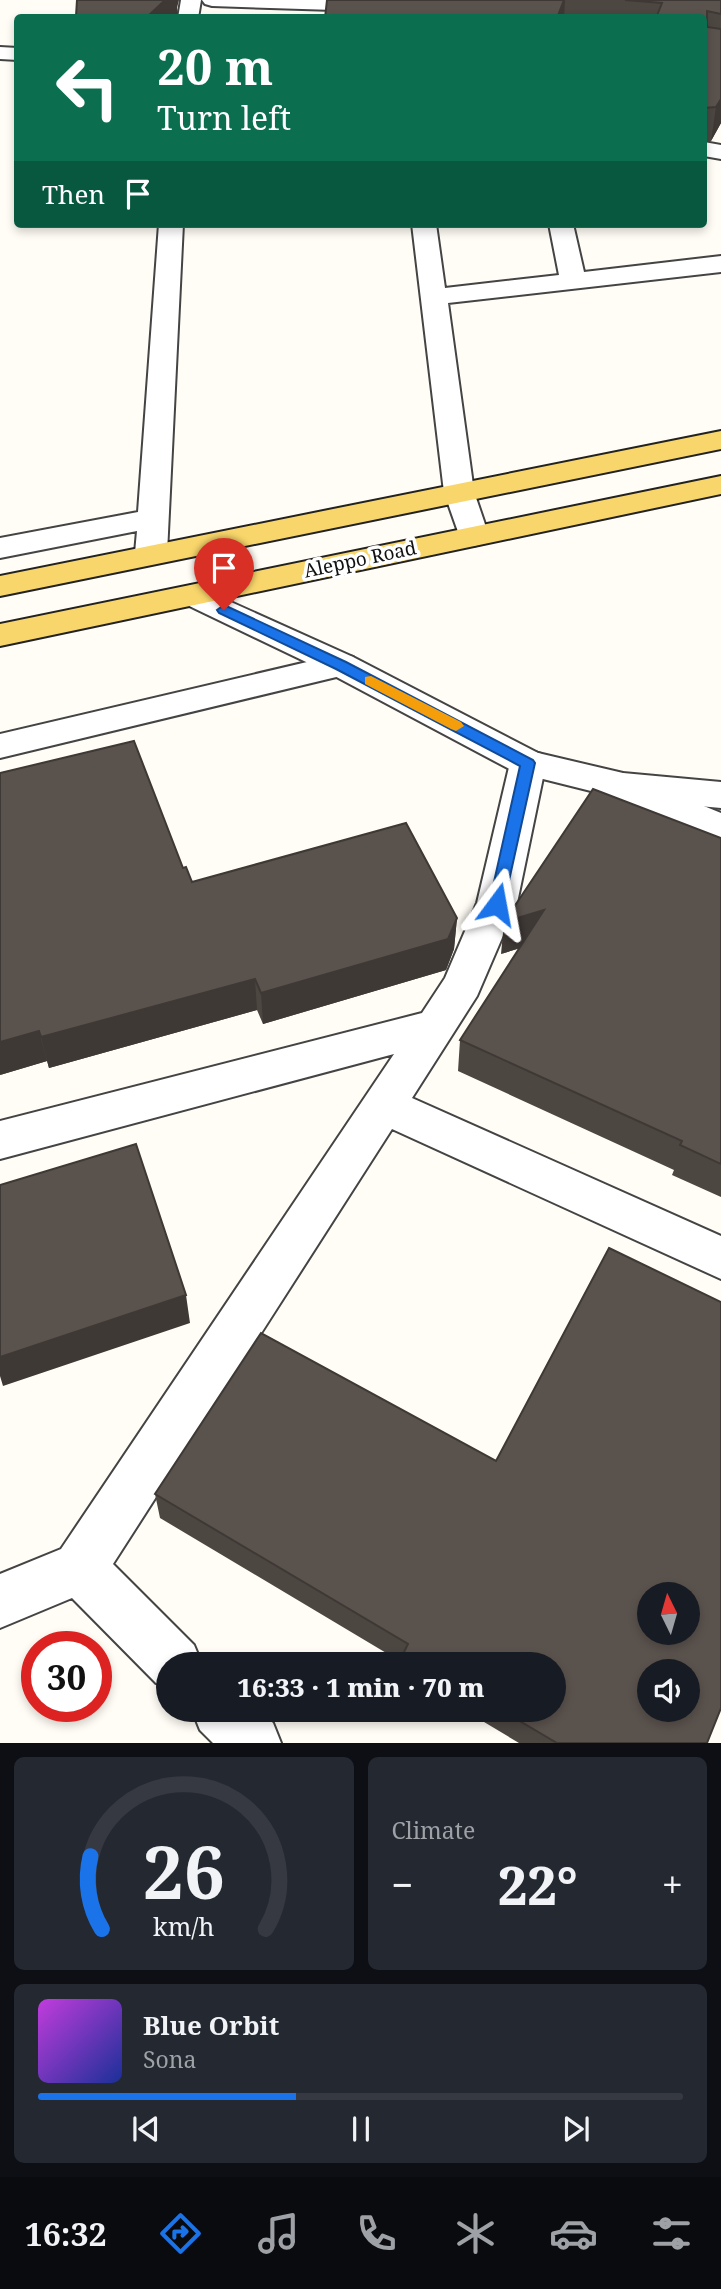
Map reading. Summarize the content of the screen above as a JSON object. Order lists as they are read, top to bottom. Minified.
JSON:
{"streets":{"main road":["Aleppo Road"]},"north":"top","page":{"turn":["20 m","Turn left"],"then":"Then","limit":"30","trip":"16:33 · 1 min · 70 m","tile":"Climate","heat":["−","22°","+"],"song":["Blue Orbit","Sona"],"tabs":"16:32","gauge":["26","km/h"]}}
